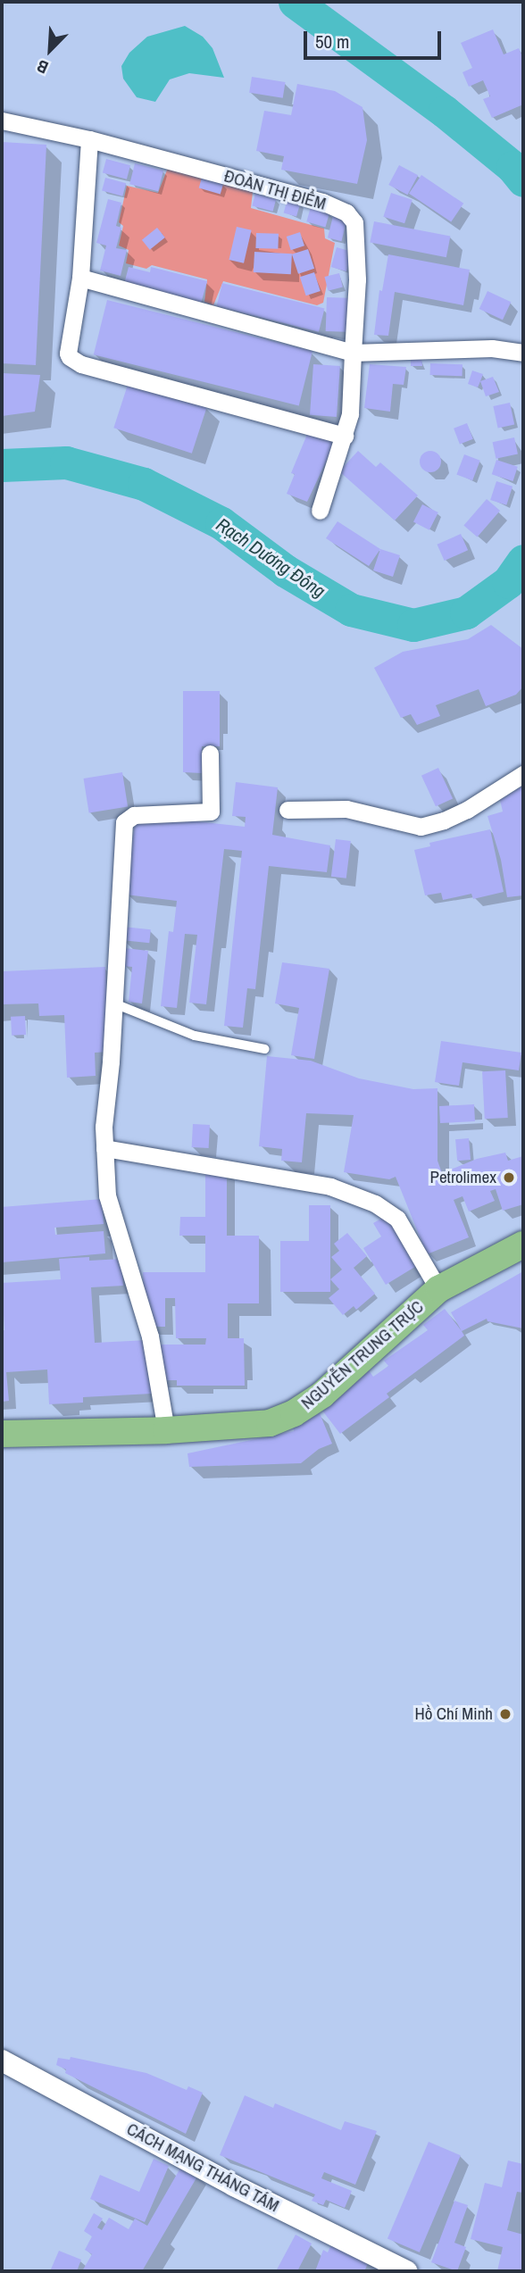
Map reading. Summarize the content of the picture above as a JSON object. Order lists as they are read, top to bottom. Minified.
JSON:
{"streets":{"main road":["NGUYỄN TRUNG TRỰC"],"street":["ĐOÀN THỊ ĐIỂM","CÁCH MẠNG THÁNG TÁM"]},"water":["Rạch Dương Đông"],"places":["Petrolimex","Hồ Chí Minh"],"scale_bar":"50 m","north":"bottom left"}
